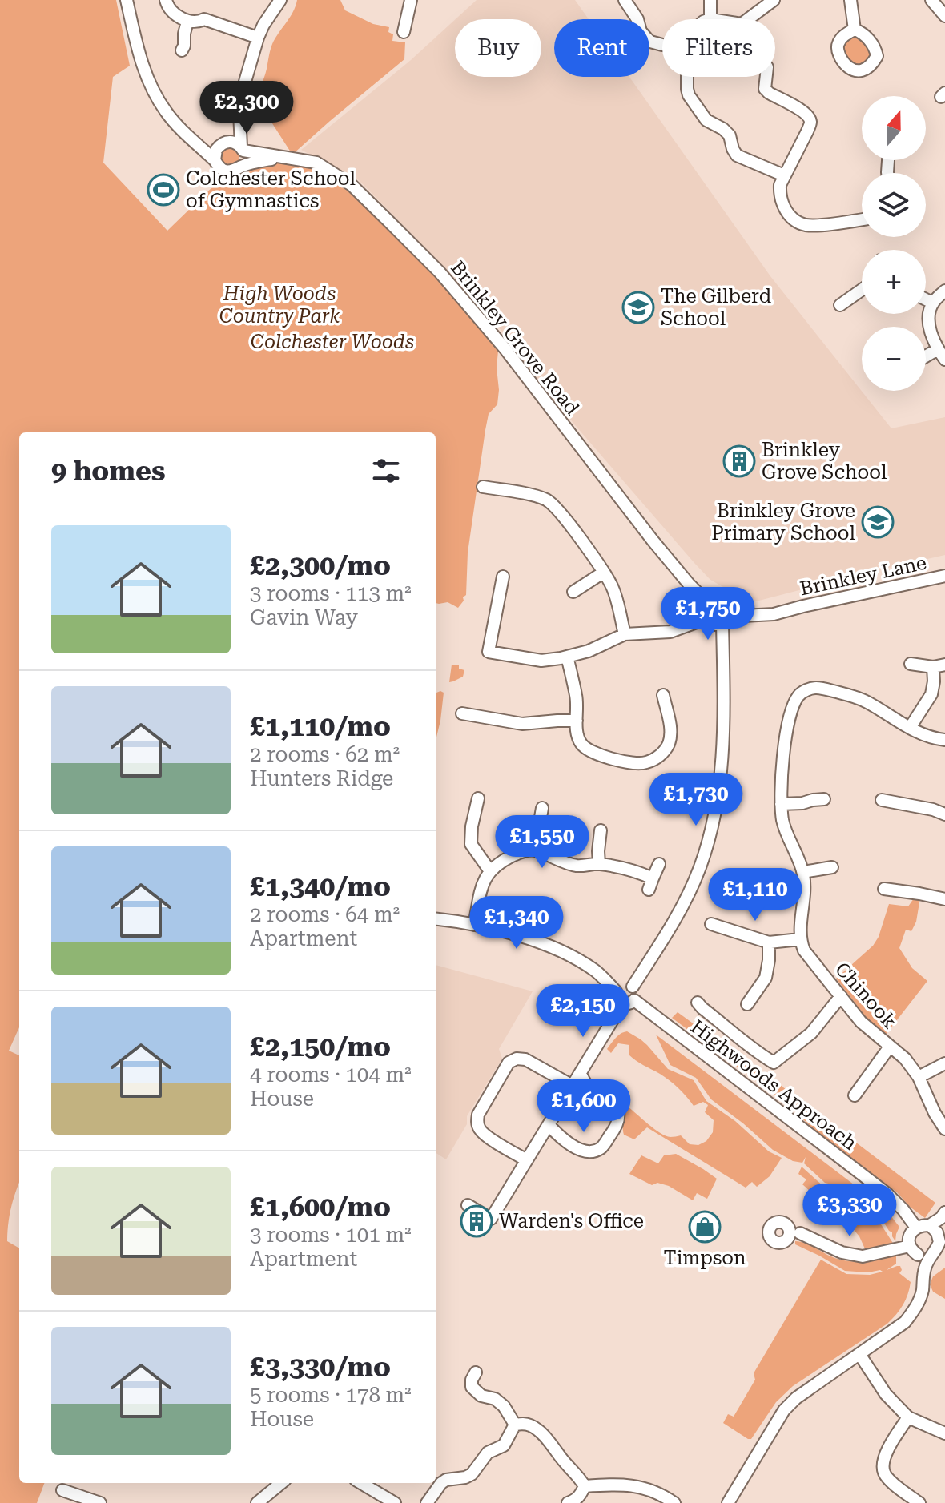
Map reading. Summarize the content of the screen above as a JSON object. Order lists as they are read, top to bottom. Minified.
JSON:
{"streets":{"street":["Brinkley Grove Road","Brinkley Lane","Chinook","Highwoods Approach"]},"crossings":[["Brinkley Grove Road","Brinkley Lane"],["Brinkley Grove Road","Highwoods Approach"]],"parks":["High Woods Country Park","Colchester Woods"],"places":{"sports":["Colchester School of Gymnastics"],"school or university":["The Gilberd School","Brinkley Grove Primary School"],"building":["Brinkley Grove School","Warden's Office"],"shop":["Timpson"]},"north":"top","page":{"chip":["Buy","Rent","Filters"],"price":["£2,300","£1,750","£1,730","£1,550","£1,110","£1,340","£2,150","£1,600","£3,330"],"map_buttons":["+","−"],"heading":"9 homes","list":[{"name":"£2,300/mo","note":"3 rooms · 113 m² · Gavin Way"},{"name":"£1,110/mo","note":"2 rooms · 62 m² · Hunters Ridge"},{"name":"£1,340/mo","note":"2 rooms · 64 m² · Apartment"},{"name":"£2,150/mo","note":"4 rooms · 104 m² · House"},{"name":"£1,600/mo","note":"3 rooms · 101 m² · Apartment"},{"name":"£3,330/mo","note":"5 rooms · 178 m² · House"}]}}
